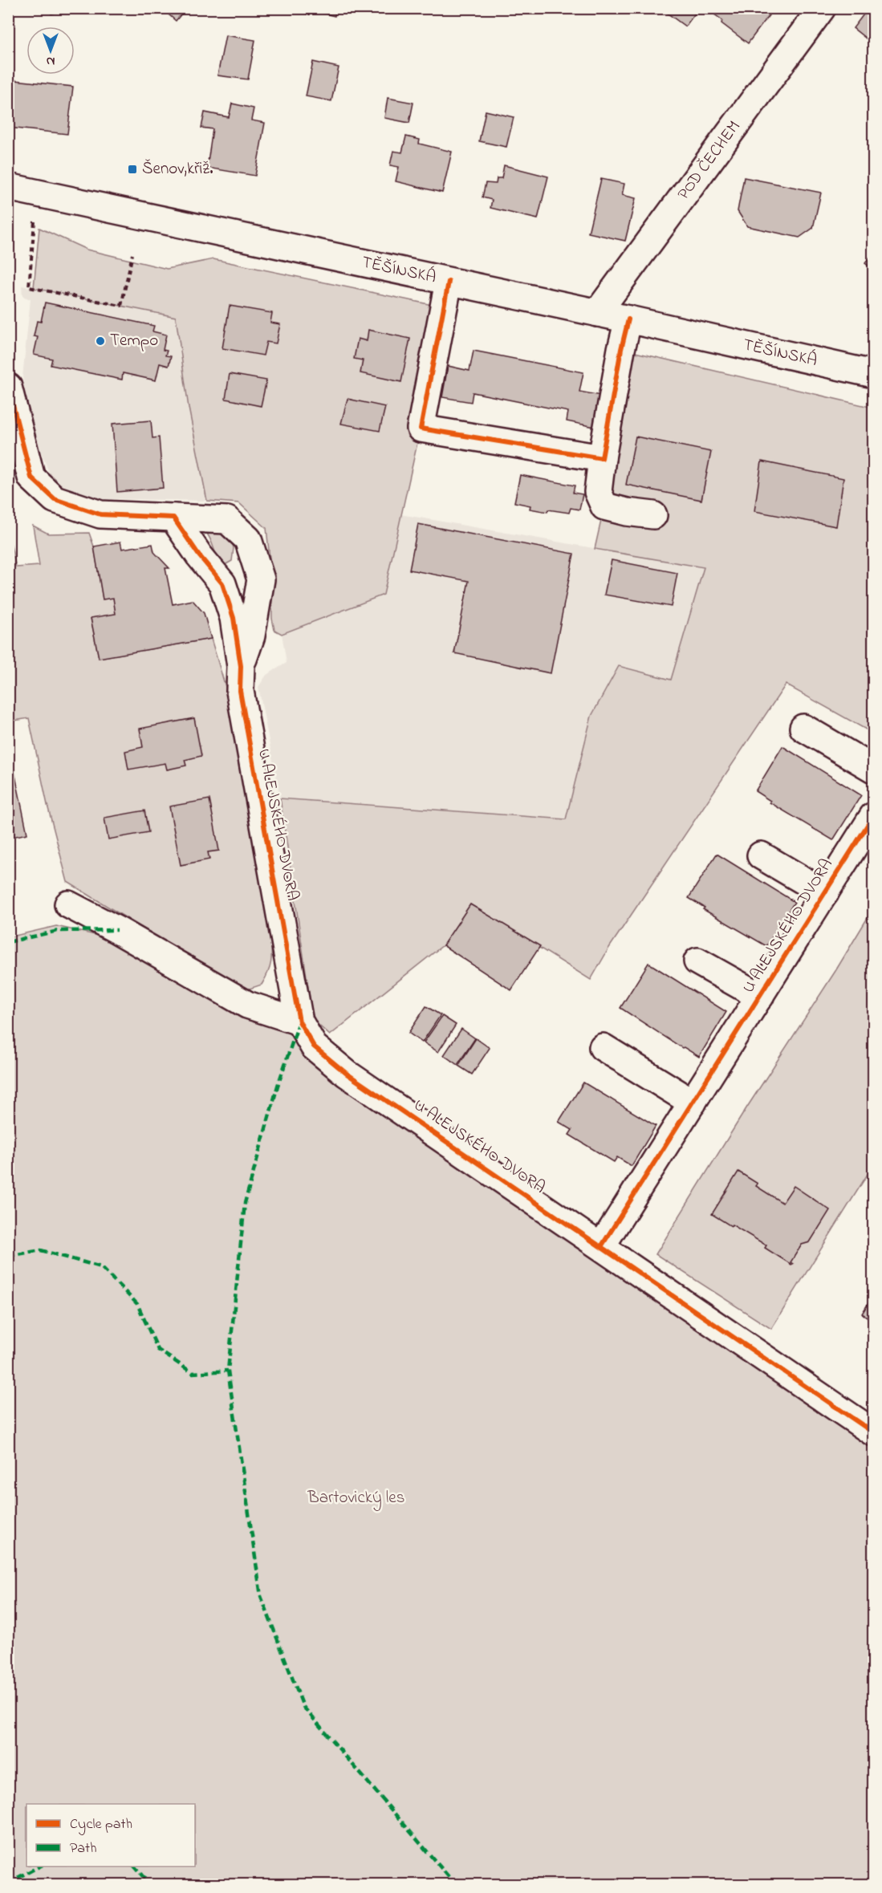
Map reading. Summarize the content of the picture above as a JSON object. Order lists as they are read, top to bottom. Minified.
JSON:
{"streets":{"street":["POD ČECHEM","TĚŠÍNSKÁ","U ALEJSKÉHO DVORA"]},"crossings":[["POD ČECHEM","TĚŠÍNSKÁ"]],"parks":["Bartovický les"],"places":{"transit":["Šenov,křiž."],"other":["Tempo"]},"legend":["Cycle path","Path"],"north":"bottom"}
